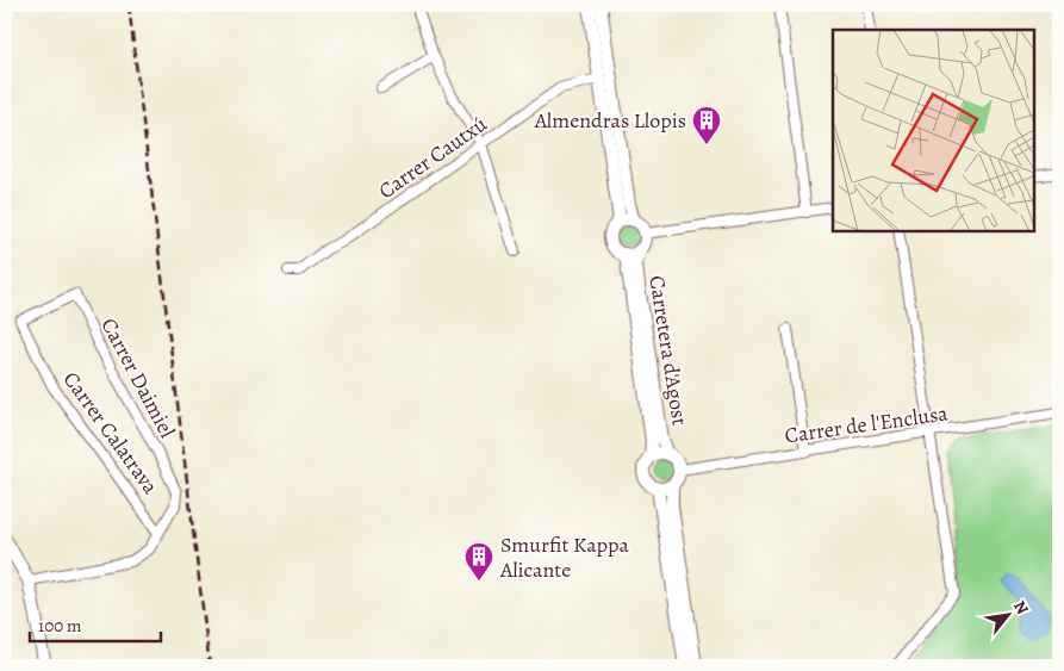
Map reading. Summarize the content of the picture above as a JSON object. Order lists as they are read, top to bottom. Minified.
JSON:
{"streets":{"main road":["Carretera d'Agost"],"street":["Carrer Cautxú","Carrer Daimiel","Carrer de l'Enclusa","Carrer Calatrava"]},"crossings":[["Carretera d'Agost","Carrer de l'Enclusa"],["Carrer Daimiel","Carrer Calatrava"]],"places":{"building":["Almendras Llopis","Smurfit Kappa Alicante"]},"scale_bar":"100 m","north":"top right"}
